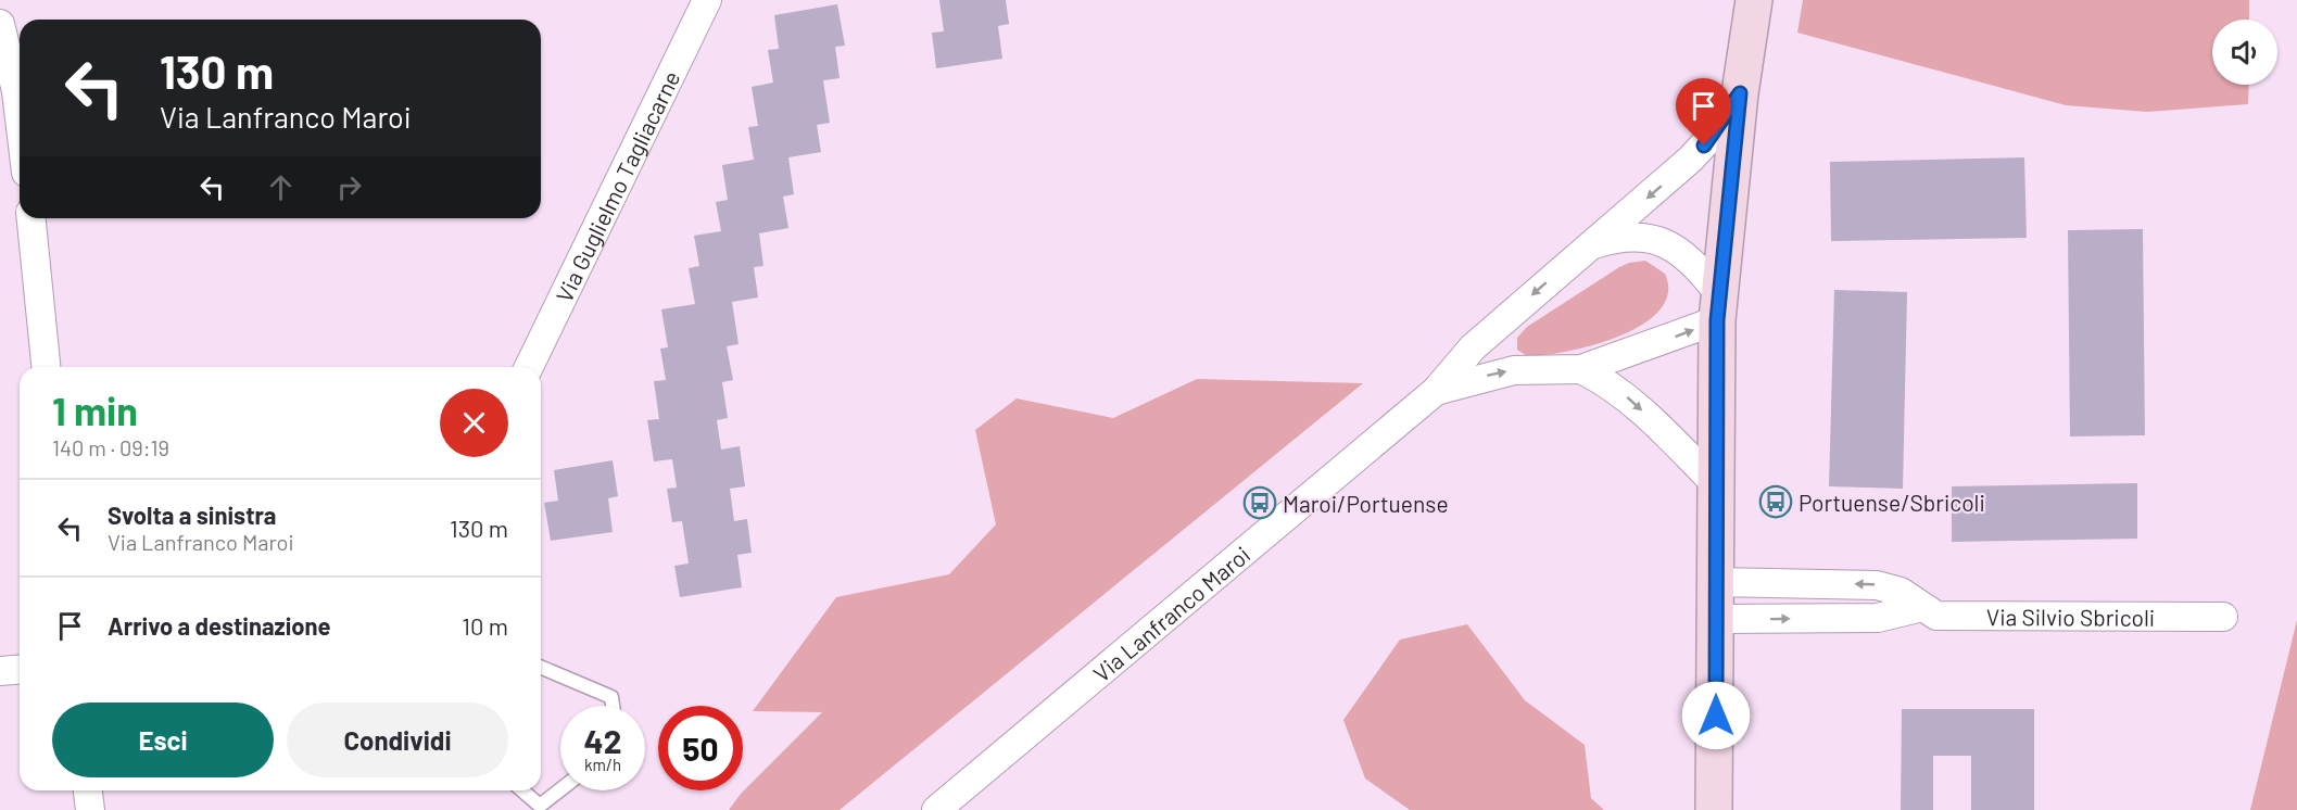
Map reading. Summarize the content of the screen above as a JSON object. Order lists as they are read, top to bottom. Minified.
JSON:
{"streets":{"street":["Via Guglielmo Tagliacarne","Via Lanfranco Maroi","Via Silvio Sbricoli"]},"places":{"bus stop":["Portuense/Sbricoli","Maroi/Portuense"]},"page":{"turn":["130 m","Via Lanfranco Maroi"],"heading":["1 min","140 m · 09:19"],"list":[{"name":"Svolta a sinistra","note":"Via Lanfranco Maroi","value":"130 m"},{"name":"Arrivo a destinazione","value":"10 m"}],"buttons":["Esci","Condividi"],"speed":"42 km/h","limit":"50"}}
